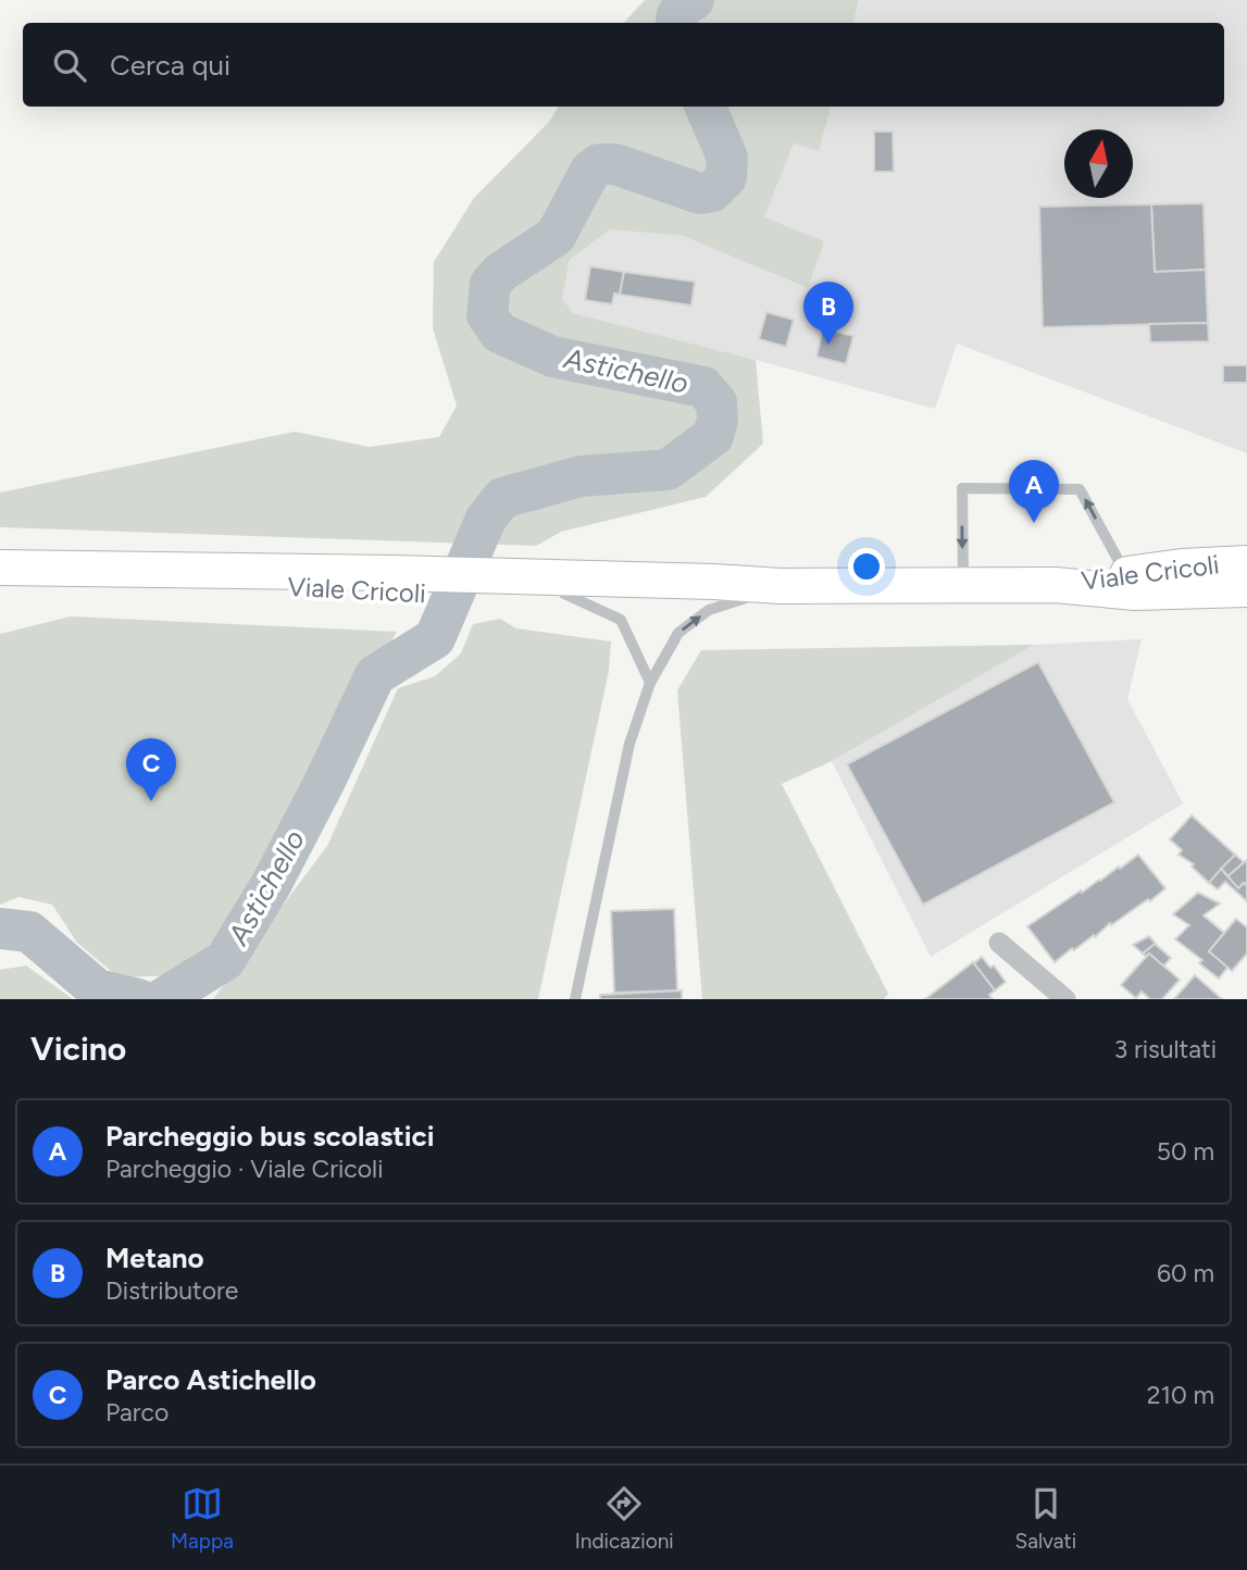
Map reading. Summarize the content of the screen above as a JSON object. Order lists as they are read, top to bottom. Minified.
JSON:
{"streets":{"main road":["Viale Cricoli"]},"water":["Astichello"],"north":"top","page":{"search":"Cerca qui","pins":["B","A","C"],"heading":["Vicino","3 risultati"],"list":[{"mark":"A","name":"Parcheggio bus scolastici","note":"Parcheggio · Viale Cricoli","value":"50 m"},{"mark":"B","name":"Metano","note":"Distributore","value":"60 m"},{"mark":"C","name":"Parco Astichello","note":"Parco","value":"210 m"}],"nav":["Mappa","Indicazioni","Salvati"]}}
